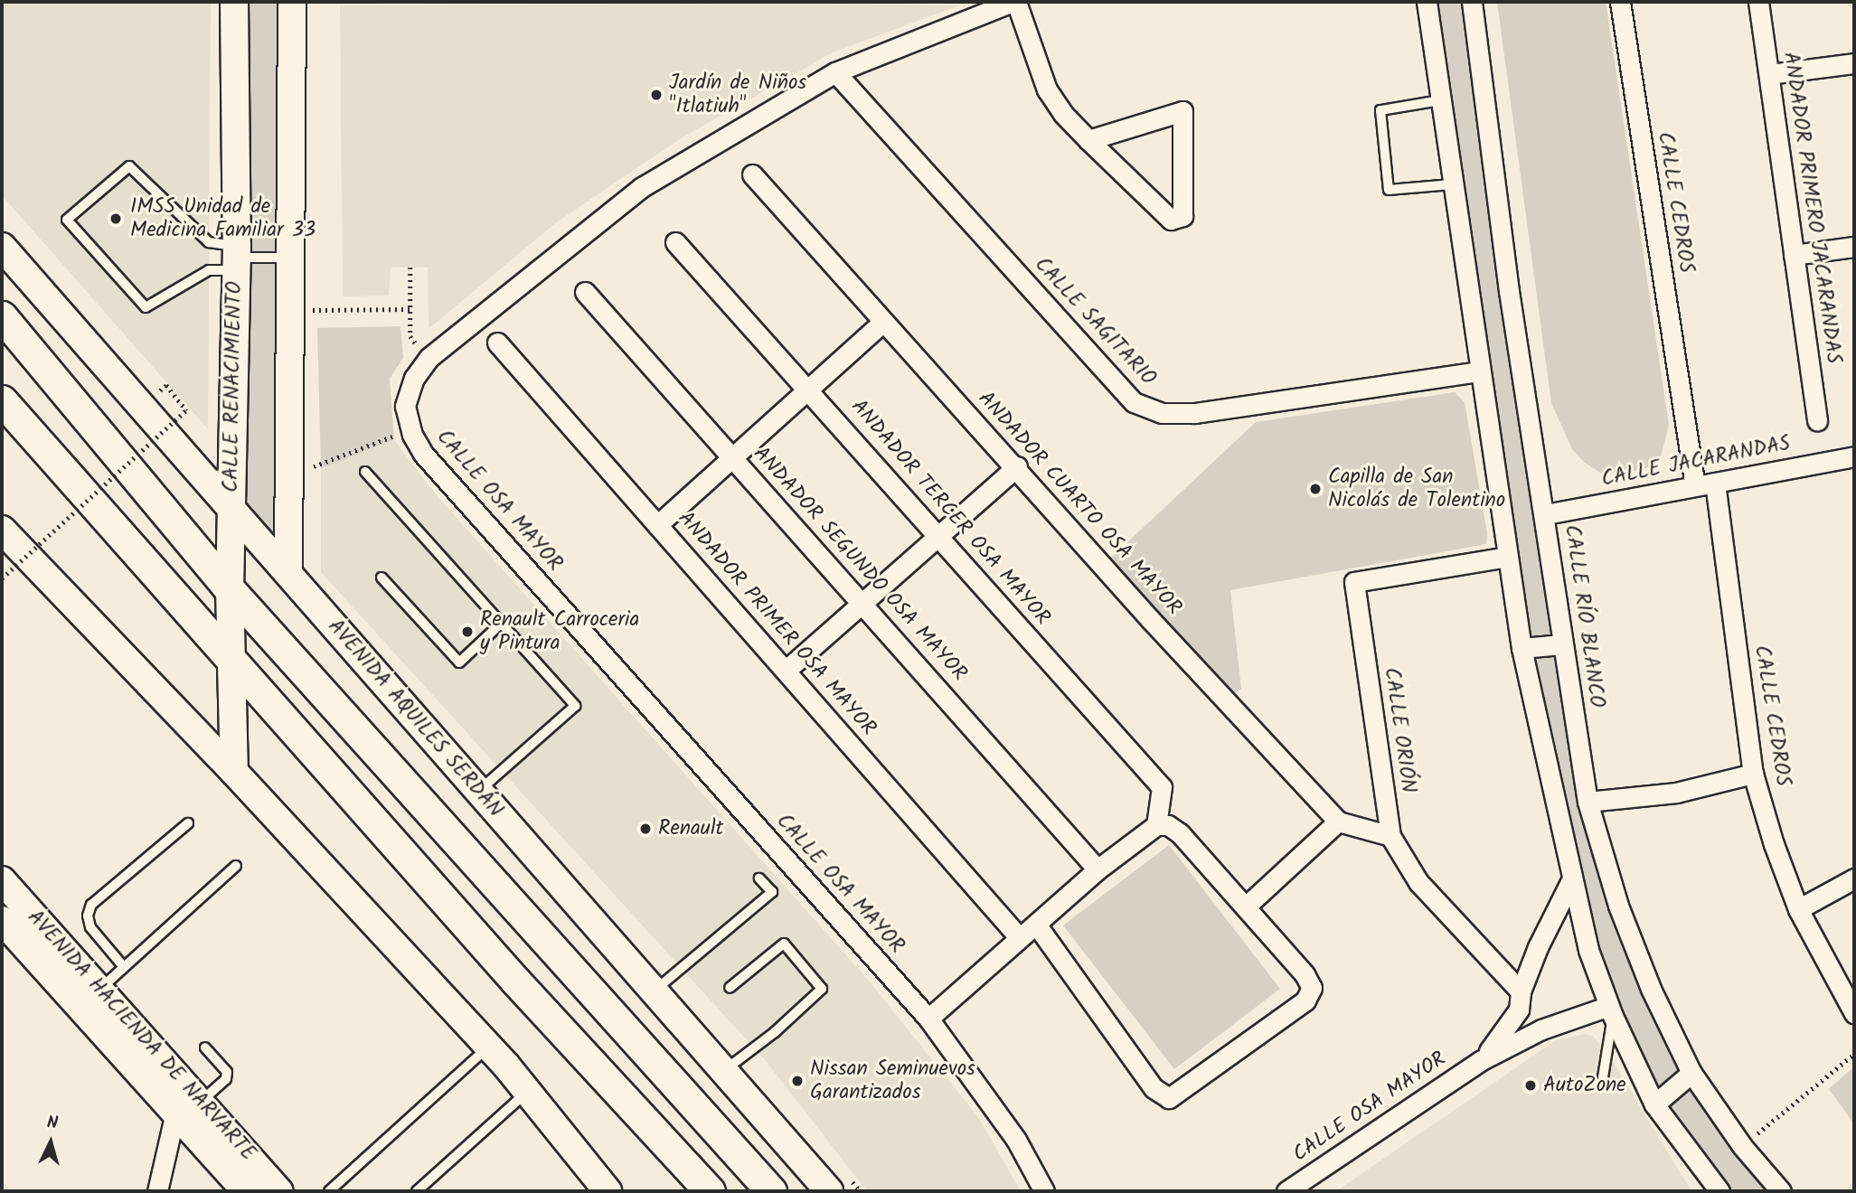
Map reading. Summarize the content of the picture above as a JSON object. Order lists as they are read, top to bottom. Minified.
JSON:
{"streets":{"street":["CALLE CEDROS","ANDADOR PRIMERO JACARANDAS","CALLE SAGITARIO","CALLE RENACIMIENTO","CALLE JACARANDAS","CALLE OSA MAYOR","ANDADOR CUARTO OSA MAYOR","ANDADOR TERCER OSA MAYOR","ANDADOR SEGUNDO OSA MAYOR","CALLE RÍO BLANCO","ANDADOR PRIMER OSA MAYOR","AVENIDA AQUILES SERDÁN","CALLE ORIÓN","AVENIDA HACIENDA DE NARVARTE"]},"crossings":[["CALLE CEDROS","CALLE JACARANDAS"],["CALLE SAGITARIO","CALLE OSA MAYOR"],["CALLE RENACIMIENTO","AVENIDA AQUILES SERDÁN"],["CALLE JACARANDAS","CALLE RÍO BLANCO"],["CALLE OSA MAYOR","CALLE ORIÓN"]],"places":["Jardín de Niños \"Itlatiuh\"","IMSS Unidad de Medicina Familiar 33","Capilla de San Nicolás de Tolentino","Renault Carroceria y Pintura","Renault","Nissan Seminuevos Garantizados","AutoZone"],"north":"top"}
